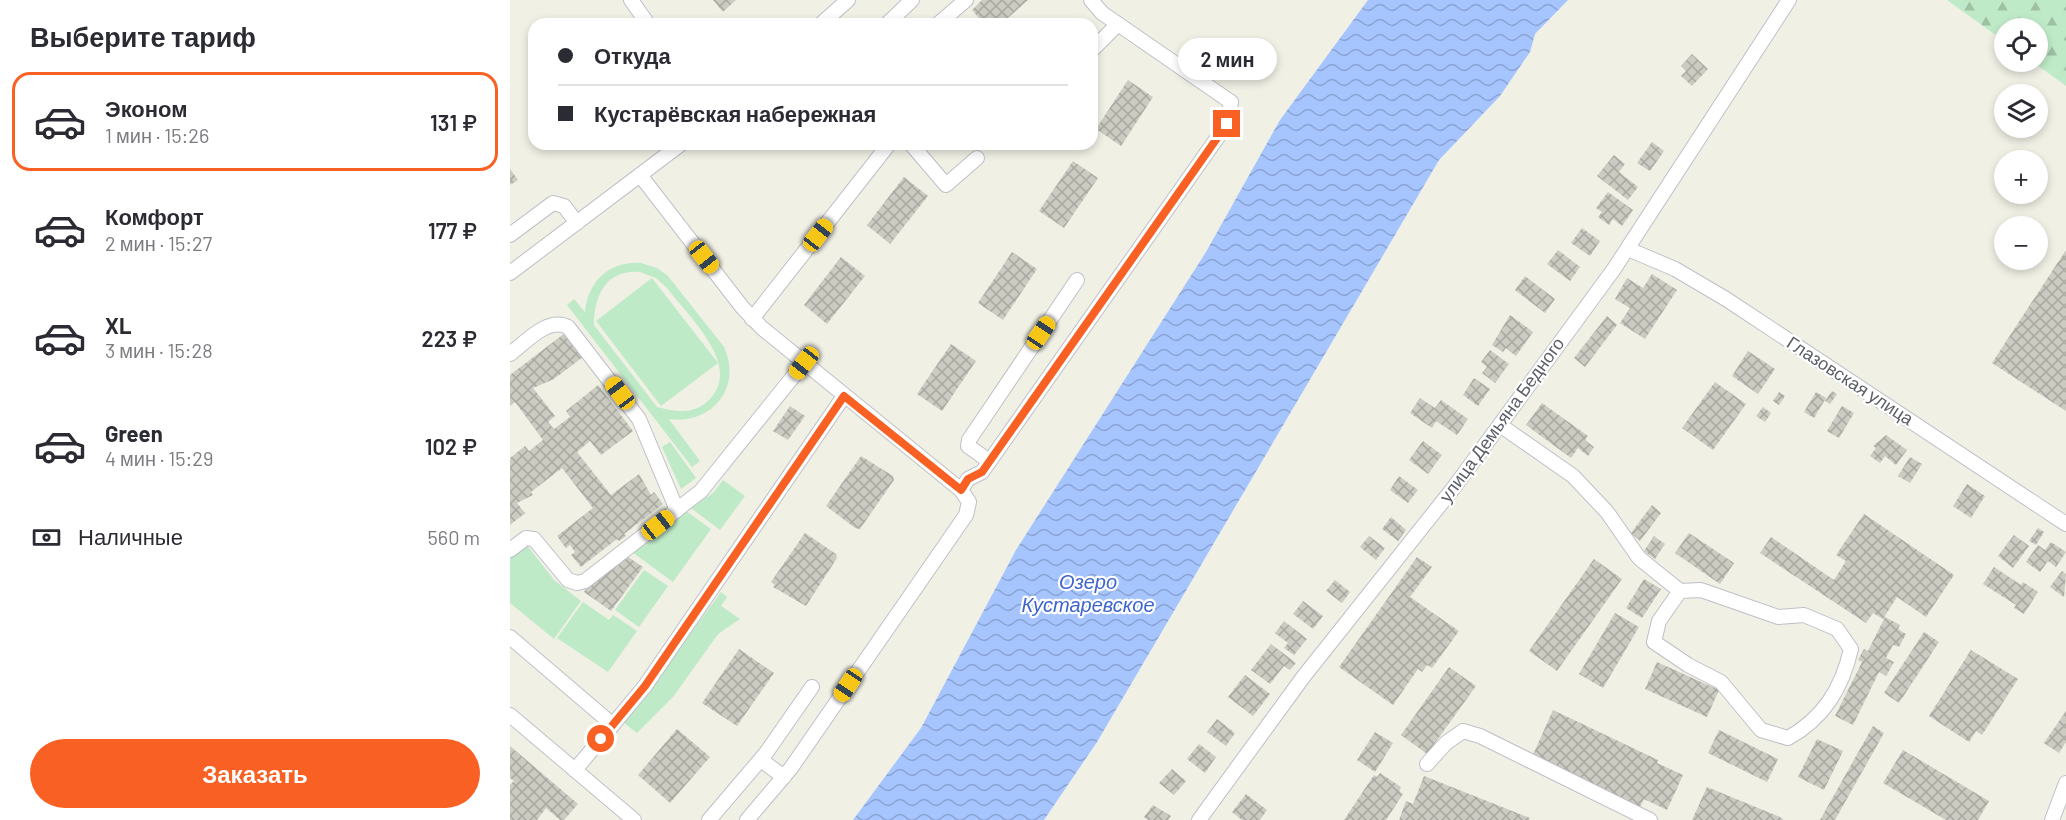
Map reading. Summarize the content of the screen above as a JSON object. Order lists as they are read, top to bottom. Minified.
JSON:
{"streets":{"street":["Глазовская улица","улица Демьяна Бедного"]},"crossings":[["Глазовская улица","улица Демьяна Бедного"]],"water":["Озеро Кустаревское"],"page":{"heading":"Выберите тариф","map_buttons":["+","−"],"banner":["Откуда","Кустарёвская набережная"],"bubble":"2 мин","list":[{"name":"Эконом","note":"1 мин · 15:26","value":"131 ₽"},{"name":"Комфорт","note":"2 мин · 15:27","value":"177 ₽"},{"name":"XL","note":"3 мин · 15:28","value":"223 ₽"},{"name":"Green","note":"4 мин · 15:29","value":"102 ₽"}],"pay":["Наличные","560 m"],"buttons":"Заказать"}}
